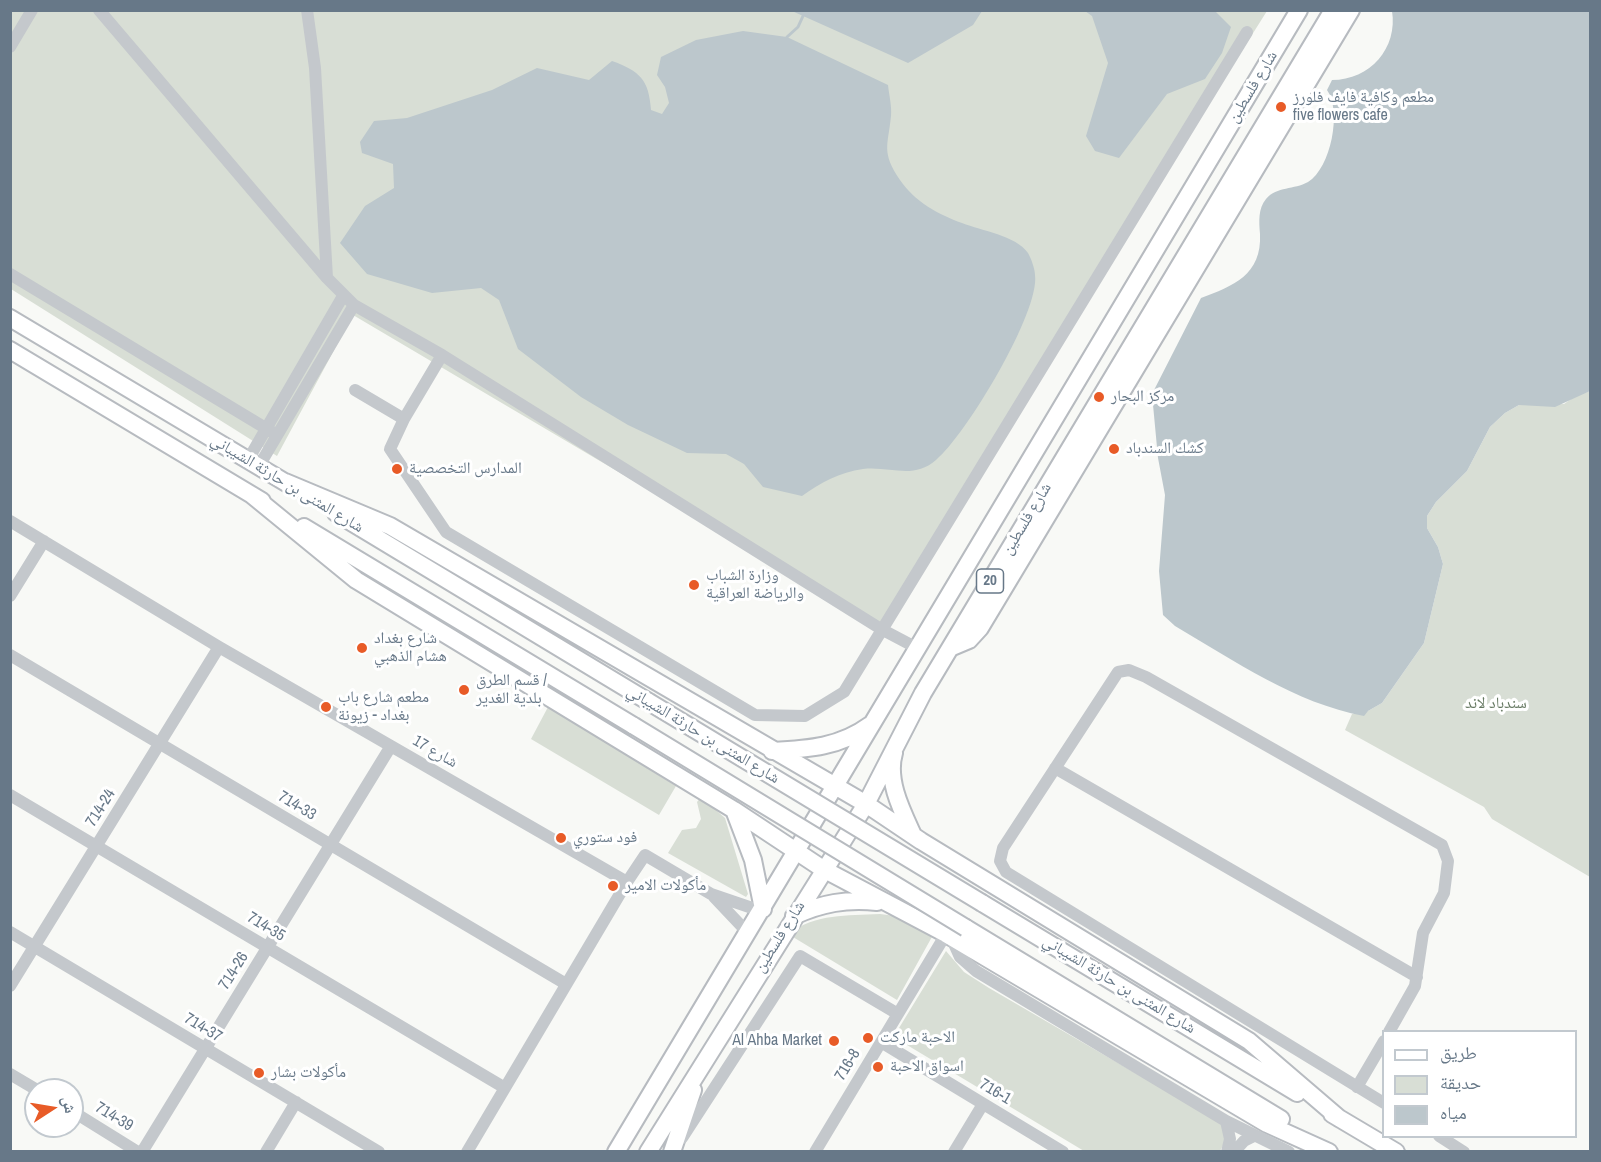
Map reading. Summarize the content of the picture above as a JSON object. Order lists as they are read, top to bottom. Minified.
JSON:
{"streets":{"main road":["شارع فلسطين","شارع المثنى بن حارثة الشيباني","20"],"street":["شارع 17","714-33","714-24","714-35","714-26","714-37","716-8","716-1","714-39"]},"crossings":[["شارع 17","714-24"],["شارع 17","714-26"],["714-33","714-24"],["714-33","714-26"],["714-24","714-35"],["714-24","714-37"],["714-35","714-26"],["714-26","714-37"],["714-26","714-39"],["716-8","716-1"]],"parks":["سندباد لاند"],"places":["مطعم وكافية فايف فلورز five flowers cafe","مركز البحار","كشك السندباد","المدارس التخصصية","وزارة الشباب والرياضة العراقية","شارع بغداد هشام الذهبي","قسم الطرق / بلدية الغدير","مطعم شارع باب بغداد - زيونة","فود ستوري","مأكولات الامير","الاحبة ماركت","Al Ahba Market","اسواق الاحبة","مأكولات بشار"],"legend":["طريق","حديقة","مياه"],"north":"right"}
